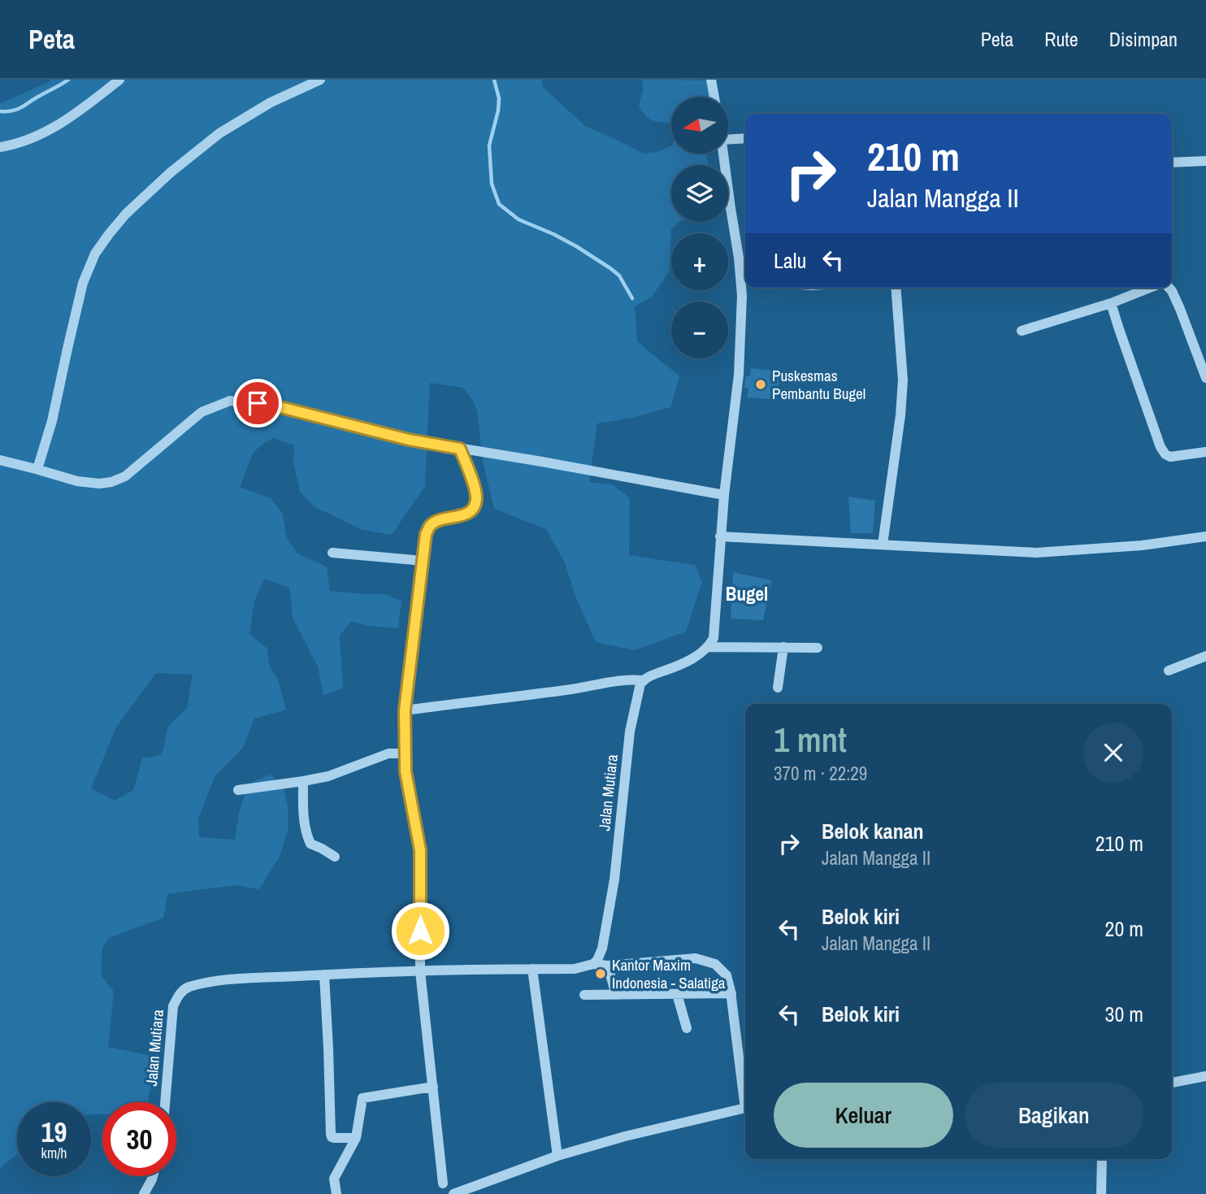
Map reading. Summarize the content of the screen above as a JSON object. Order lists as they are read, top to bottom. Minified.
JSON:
{"streets":{"street":["Jalan Mutiara"]},"districts":["Bugel"],"places":["Puskesmas Pembantu Bugel","Kantor Maxim Indonesia - Salatiga"],"north":"left","page":{"header":"Peta","nav":["Peta","Rute","Disimpan"],"map_buttons":["+","−"],"turn":["210 m","Jalan Mangga II"],"then":"Lalu","heading":["1 mnt","370 m · 22:29"],"list":[{"name":"Belok kanan","note":"Jalan Mangga II","value":"210 m"},{"name":"Belok kiri","note":"Jalan Mangga II","value":"20 m"},{"name":"Belok kiri","value":"30 m"}],"buttons":["Keluar","Bagikan"],"speed":"19 km/h","limit":"30"}}
